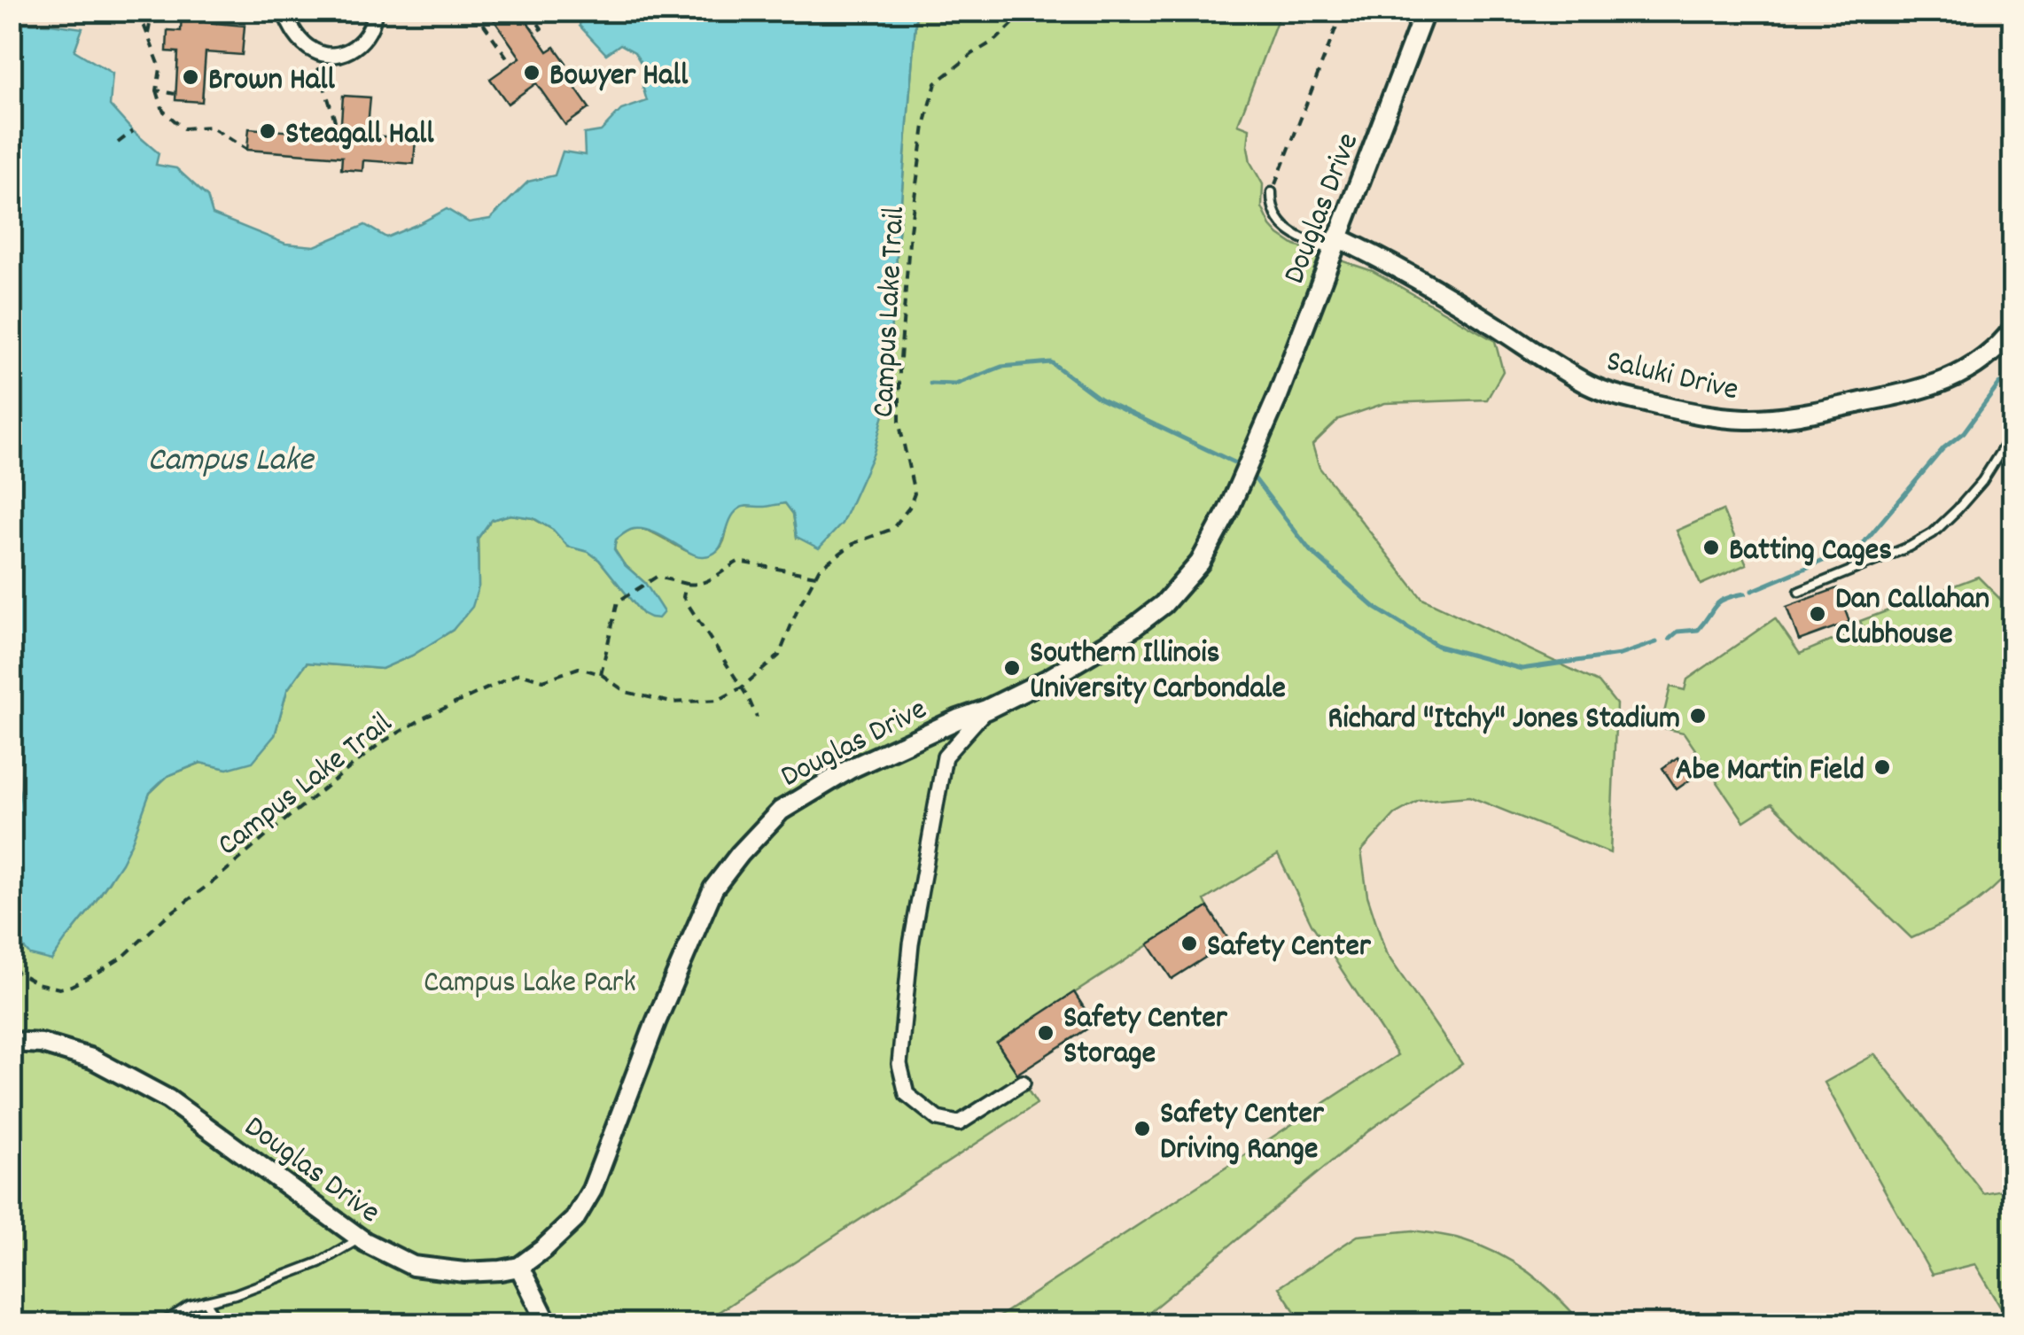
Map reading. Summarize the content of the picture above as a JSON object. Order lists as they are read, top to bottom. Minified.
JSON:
{"streets":{"street":["Douglas Drive","Saluki Drive"],"path":["Campus Lake Trail"]},"crossings":[["Douglas Drive","Saluki Drive"]],"water":["Campus Lake"],"parks":["Campus Lake Park"],"places":["Bowyer Hall","Brown Hall","Steagall Hall","Batting Cages","Dan Callahan Clubhouse","Southern Illinois University Carbondale","Richard \"Itchy\" Jones Stadium","Abe Martin Field","Safety Center","Safety Center Storage","Safety Center Driving Range"]}
